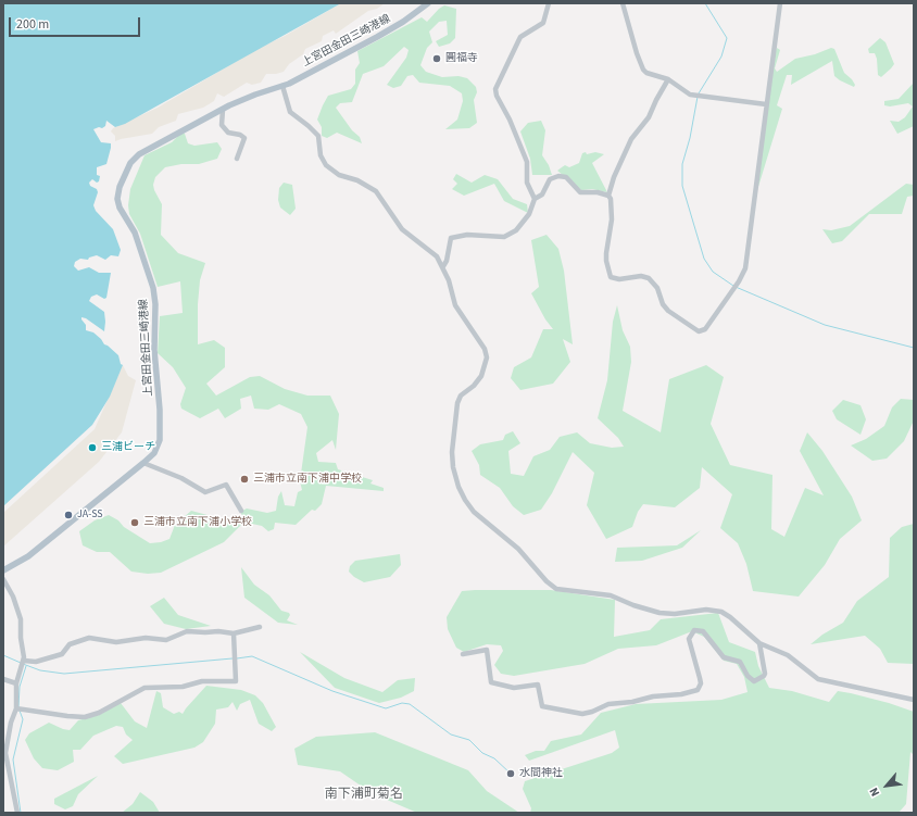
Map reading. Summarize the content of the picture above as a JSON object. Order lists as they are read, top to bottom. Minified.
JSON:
{"streets":{"main road":["上宮田金田三崎港線"]},"districts":["南下浦町菊名"],"places":["圓福寺","三浦ビーチ","三浦市立南下浦中学校","JA-SS","三浦市立南下浦小学校","水間神社"],"scale_bar":"200 m","north":"bottom left"}
